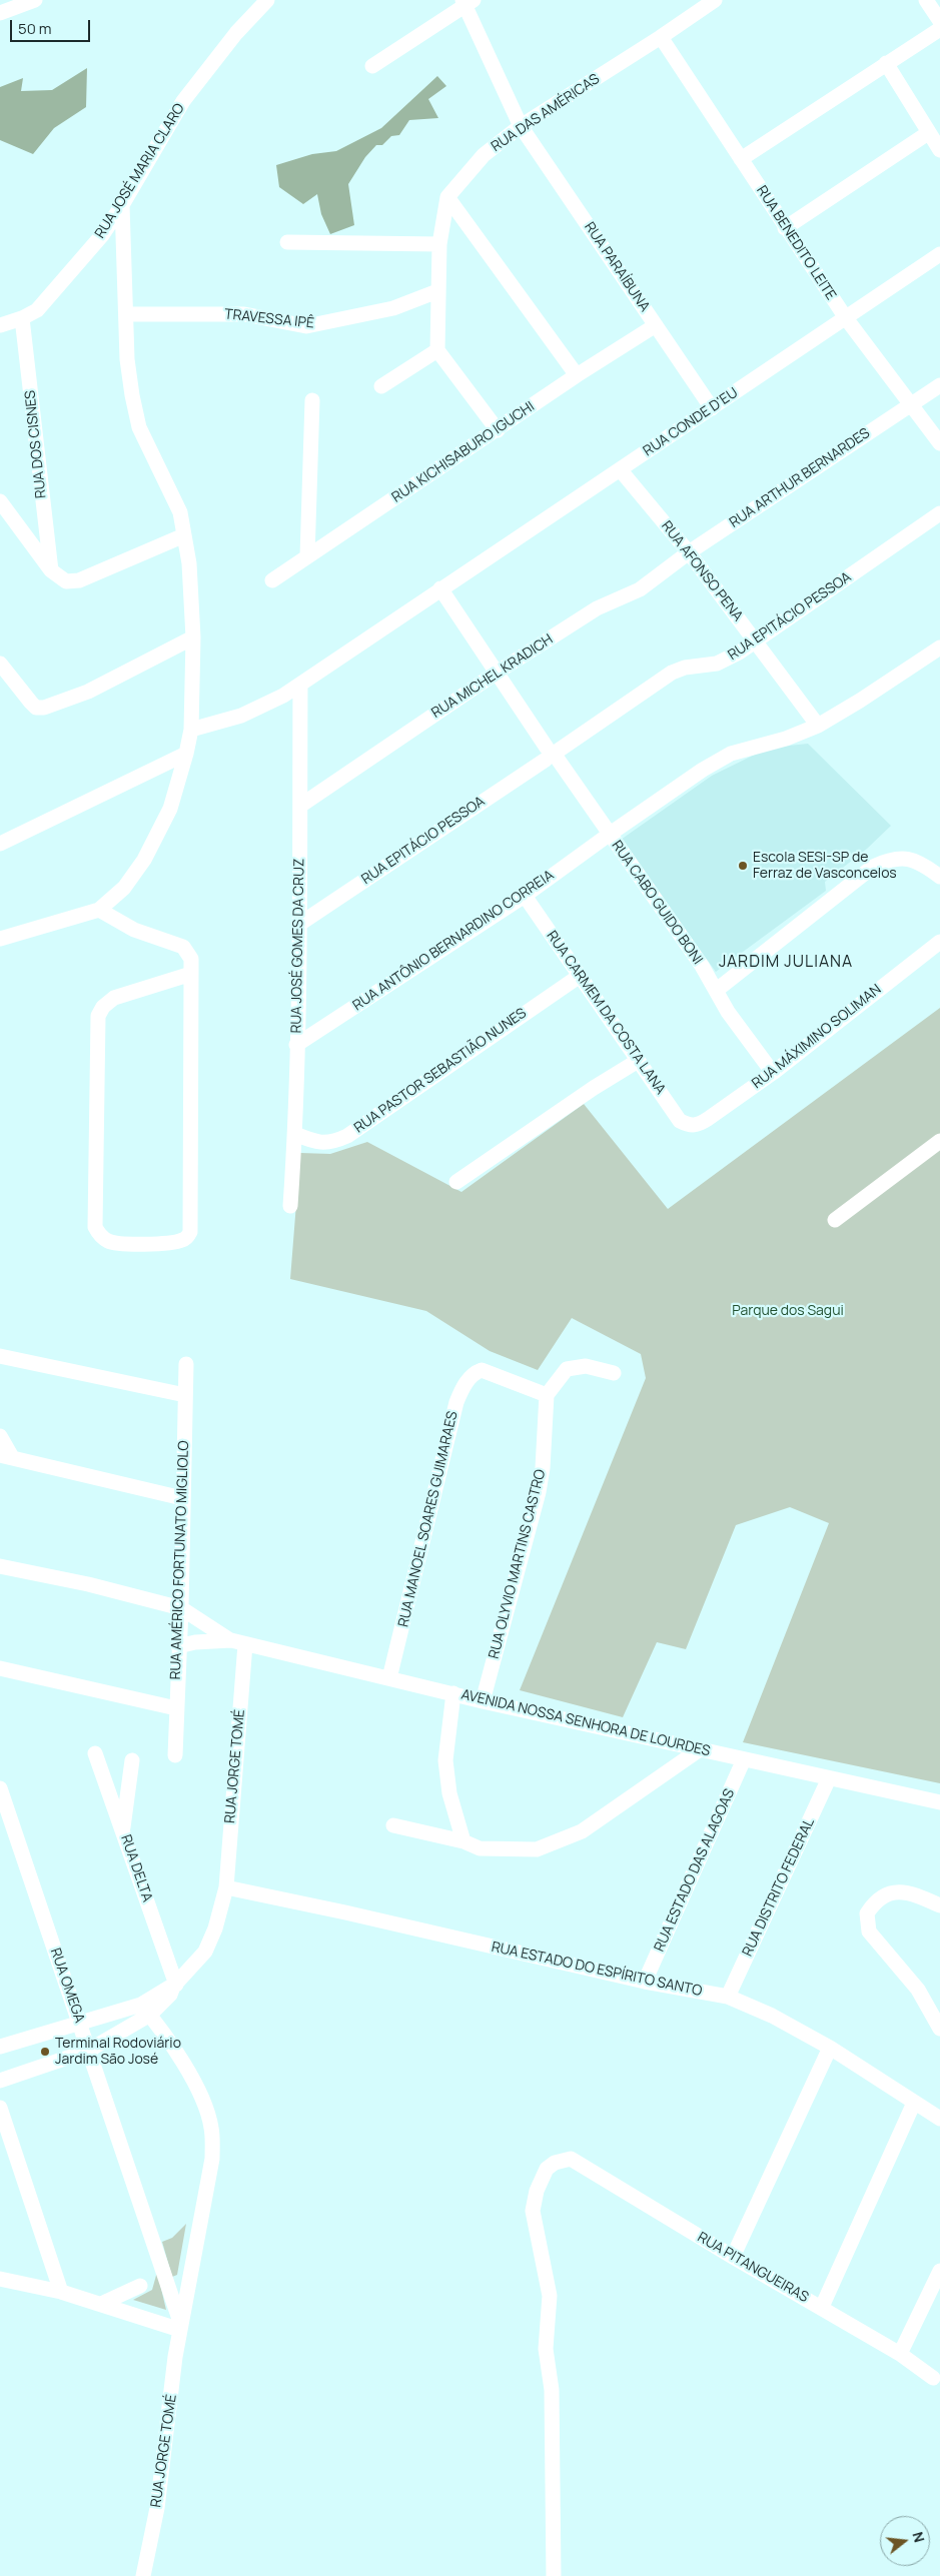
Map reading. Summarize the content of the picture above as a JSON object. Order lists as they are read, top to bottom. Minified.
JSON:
{"streets":{"street":["RUA DAS AMÉRICAS","RUA JOSÉ MARIA CLARO","RUA BENEDITO LEITE","RUA PARAÍBUNA","TRAVESSA IPÊ","RUA CONDE D'EU","RUA DOS CISNES","RUA KICHISABURO IGUCHI","RUA ARTHUR BERNARDES","RUA AFONSO PENA","RUA EPITÁCIO PESSOA","RUA MICHEL KRADICH","RUA CABO GUIDO BONI","RUA ANTÔNIO BERNARDINO CORREIA","RUA JOSÉ GOMES DA CRUZ","RUA CARMEM DA COSTA LANA","RUA MÁXIMINO SOLIMAN","RUA PASTOR SEBASTIÃO NUNES","RUA MANOEL SOARES GUIMARAES","RUA AMÉRICO FORTUNATO MIGLIOLO","RUA OLYVIO MARTINS CASTRO","AVENIDA NOSSA SENHORA DE LOURDES","RUA JORGE TOMÉ","RUA DELTA","RUA ESTADO DAS ALAGOAS","RUA DISTRITO FEDERAL","RUA ESTADO DO ESPÍRITO SANTO","RUA OMEGA","RUA PITANGUEIRAS"]},"crossings":[["RUA DAS AMÉRICAS","RUA BENEDITO LEITE"],["RUA DAS AMÉRICAS","RUA PARAÍBUNA"],["RUA JOSÉ MARIA CLARO","RUA DOS CISNES"],["RUA BENEDITO LEITE","RUA CONDE D'EU"],["RUA BENEDITO LEITE","RUA ARTHUR BERNARDES"],["RUA PARAÍBUNA","RUA CONDE D'EU"],["RUA PARAÍBUNA","RUA KICHISABURO IGUCHI"],["RUA CONDE D'EU","RUA AFONSO PENA"],["RUA CONDE D'EU","RUA CABO GUIDO BONI"],["RUA CONDE D'EU","RUA JOSÉ GOMES DA CRUZ"],["RUA ARTHUR BERNARDES","RUA AFONSO PENA"],["RUA ARTHUR BERNARDES","RUA MICHEL KRADICH"],["RUA AFONSO PENA","RUA EPITÁCIO PESSOA"],["RUA AFONSO PENA","RUA MICHEL KRADICH"],["RUA AFONSO PENA","RUA ANTÔNIO BERNARDINO CORREIA"],["RUA EPITÁCIO PESSOA","RUA CABO GUIDO BONI"],["RUA EPITÁCIO PESSOA","RUA JOSÉ GOMES DA CRUZ"],["RUA MICHEL KRADICH","RUA CABO GUIDO BONI"],["RUA MICHEL KRADICH","RUA JOSÉ GOMES DA CRUZ"],["RUA CABO GUIDO BONI","RUA ANTÔNIO BERNARDINO CORREIA"],["RUA CABO GUIDO BONI","RUA MÁXIMINO SOLIMAN"],["RUA ANTÔNIO BERNARDINO CORREIA","RUA JOSÉ GOMES DA CRUZ"],["RUA ANTÔNIO BERNARDINO CORREIA","RUA CARMEM DA COSTA LANA"],["RUA JOSÉ GOMES DA CRUZ","RUA PASTOR SEBASTIÃO NUNES"],["RUA CARMEM DA COSTA LANA","RUA MÁXIMINO SOLIMAN"],["RUA CARMEM DA COSTA LANA","RUA PASTOR SEBASTIÃO NUNES"],["RUA MANOEL SOARES GUIMARAES","RUA OLYVIO MARTINS CASTRO"],["RUA MANOEL SOARES GUIMARAES","AVENIDA NOSSA SENHORA DE LOURDES"],["RUA OLYVIO MARTINS CASTRO","AVENIDA NOSSA SENHORA DE LOURDES"],["AVENIDA NOSSA SENHORA DE LOURDES","RUA JORGE TOMÉ"],["AVENIDA NOSSA SENHORA DE LOURDES","RUA ESTADO DAS ALAGOAS"],["AVENIDA NOSSA SENHORA DE LOURDES","RUA DISTRITO FEDERAL"],["RUA JORGE TOMÉ","RUA DELTA"],["RUA JORGE TOMÉ","RUA ESTADO DO ESPÍRITO SANTO"],["RUA JORGE TOMÉ","RUA OMEGA"],["RUA ESTADO DAS ALAGOAS","RUA ESTADO DO ESPÍRITO SANTO"],["RUA DISTRITO FEDERAL","RUA ESTADO DO ESPÍRITO SANTO"]],"districts":["JARDIM JULIANA"],"parks":["Parque dos Sagui"],"places":["Escola SESI-SP de Ferraz de Vasconcelos","Terminal Rodoviário Jardim São José"],"scale_bar":"50 m","north":"right"}
